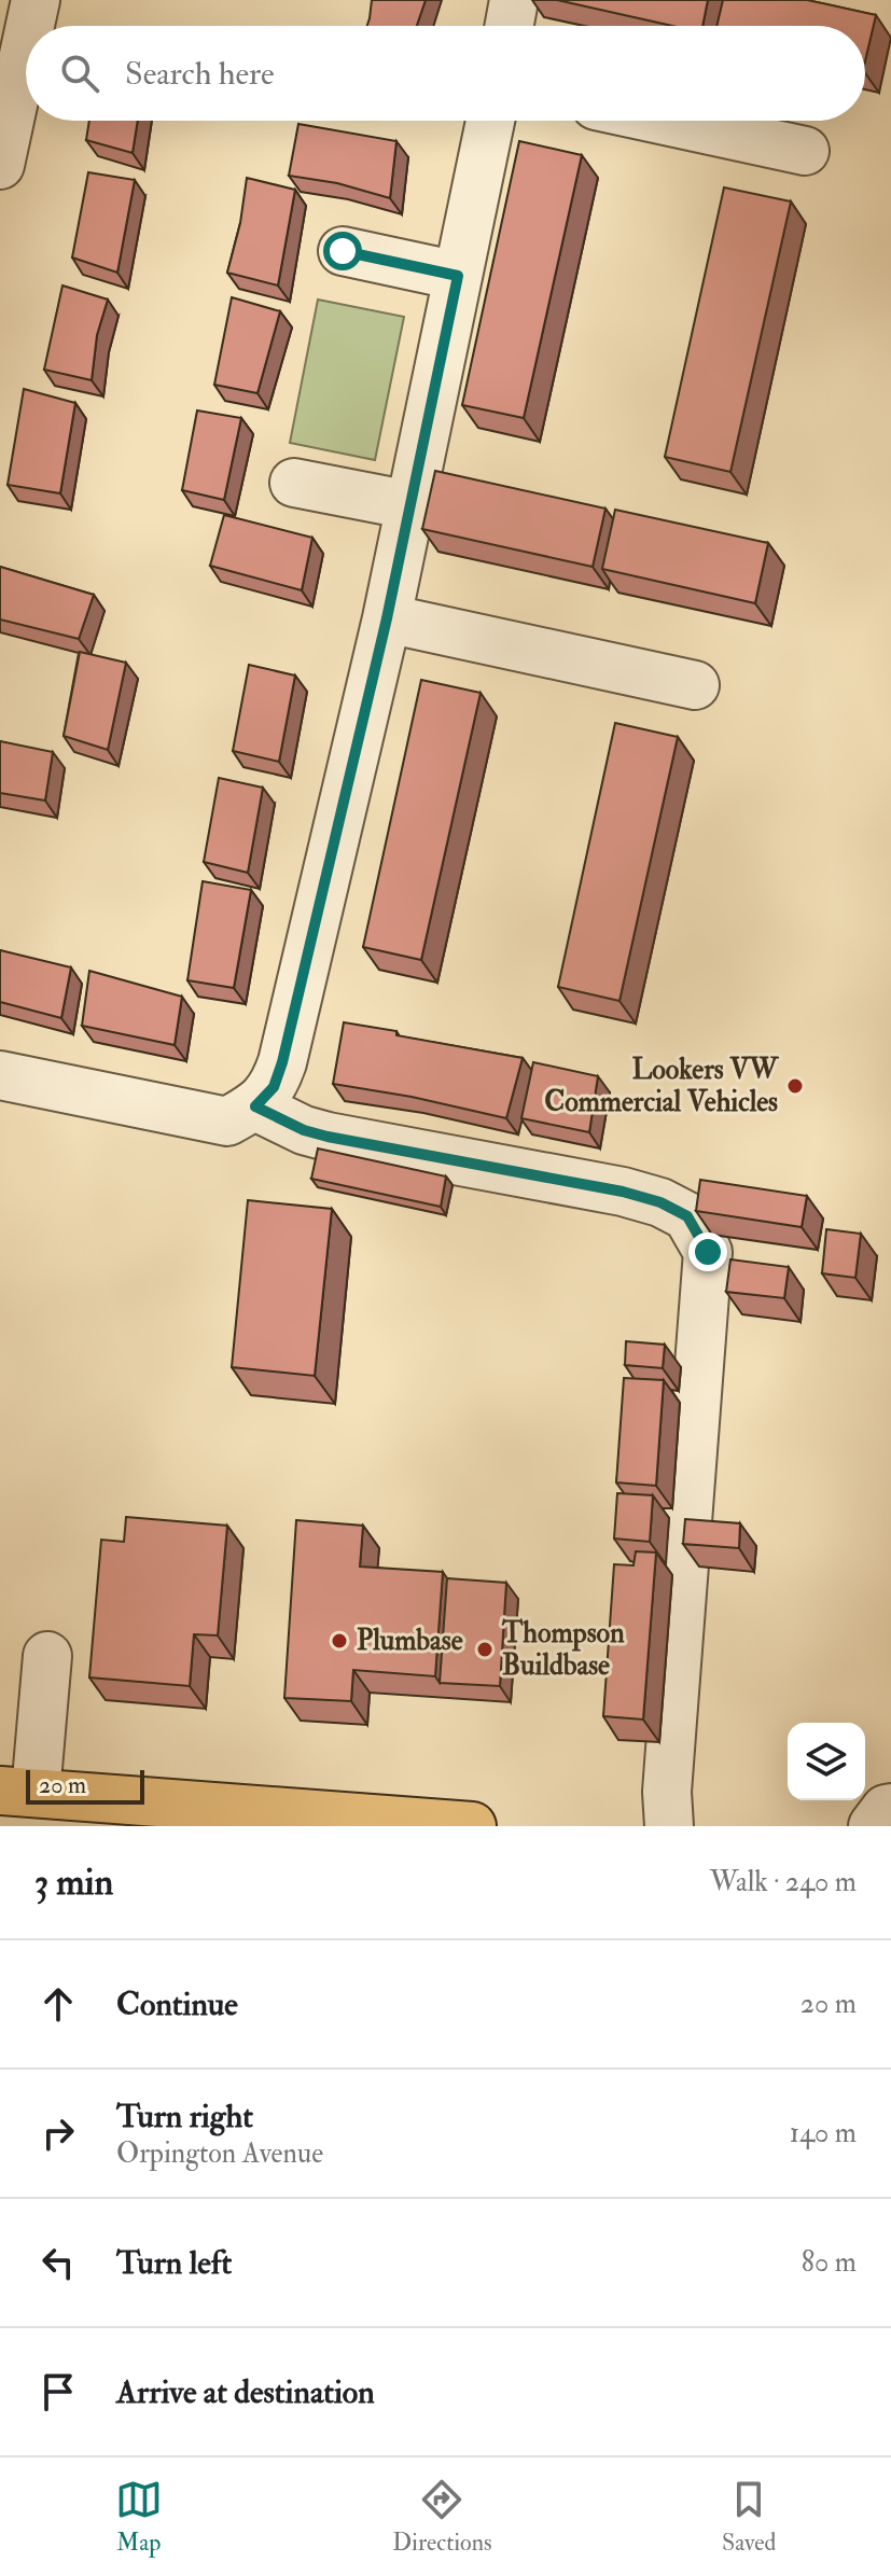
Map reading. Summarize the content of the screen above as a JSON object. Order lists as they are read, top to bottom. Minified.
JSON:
{"places":["Lookers VW Commercial Vehicles","Plumbase","Thompson Buildbase"],"scale_bar":"20 m","page":{"search":"Search here","scale":"20 m","heading":["3 min","Walk · 240 m"],"list":[["Continue","20 m"],["Turn right","Orpington Avenue","140 m"],["Turn left","80 m"],"Arrive at destination"],"nav":["Map","Directions","Saved"]}}
